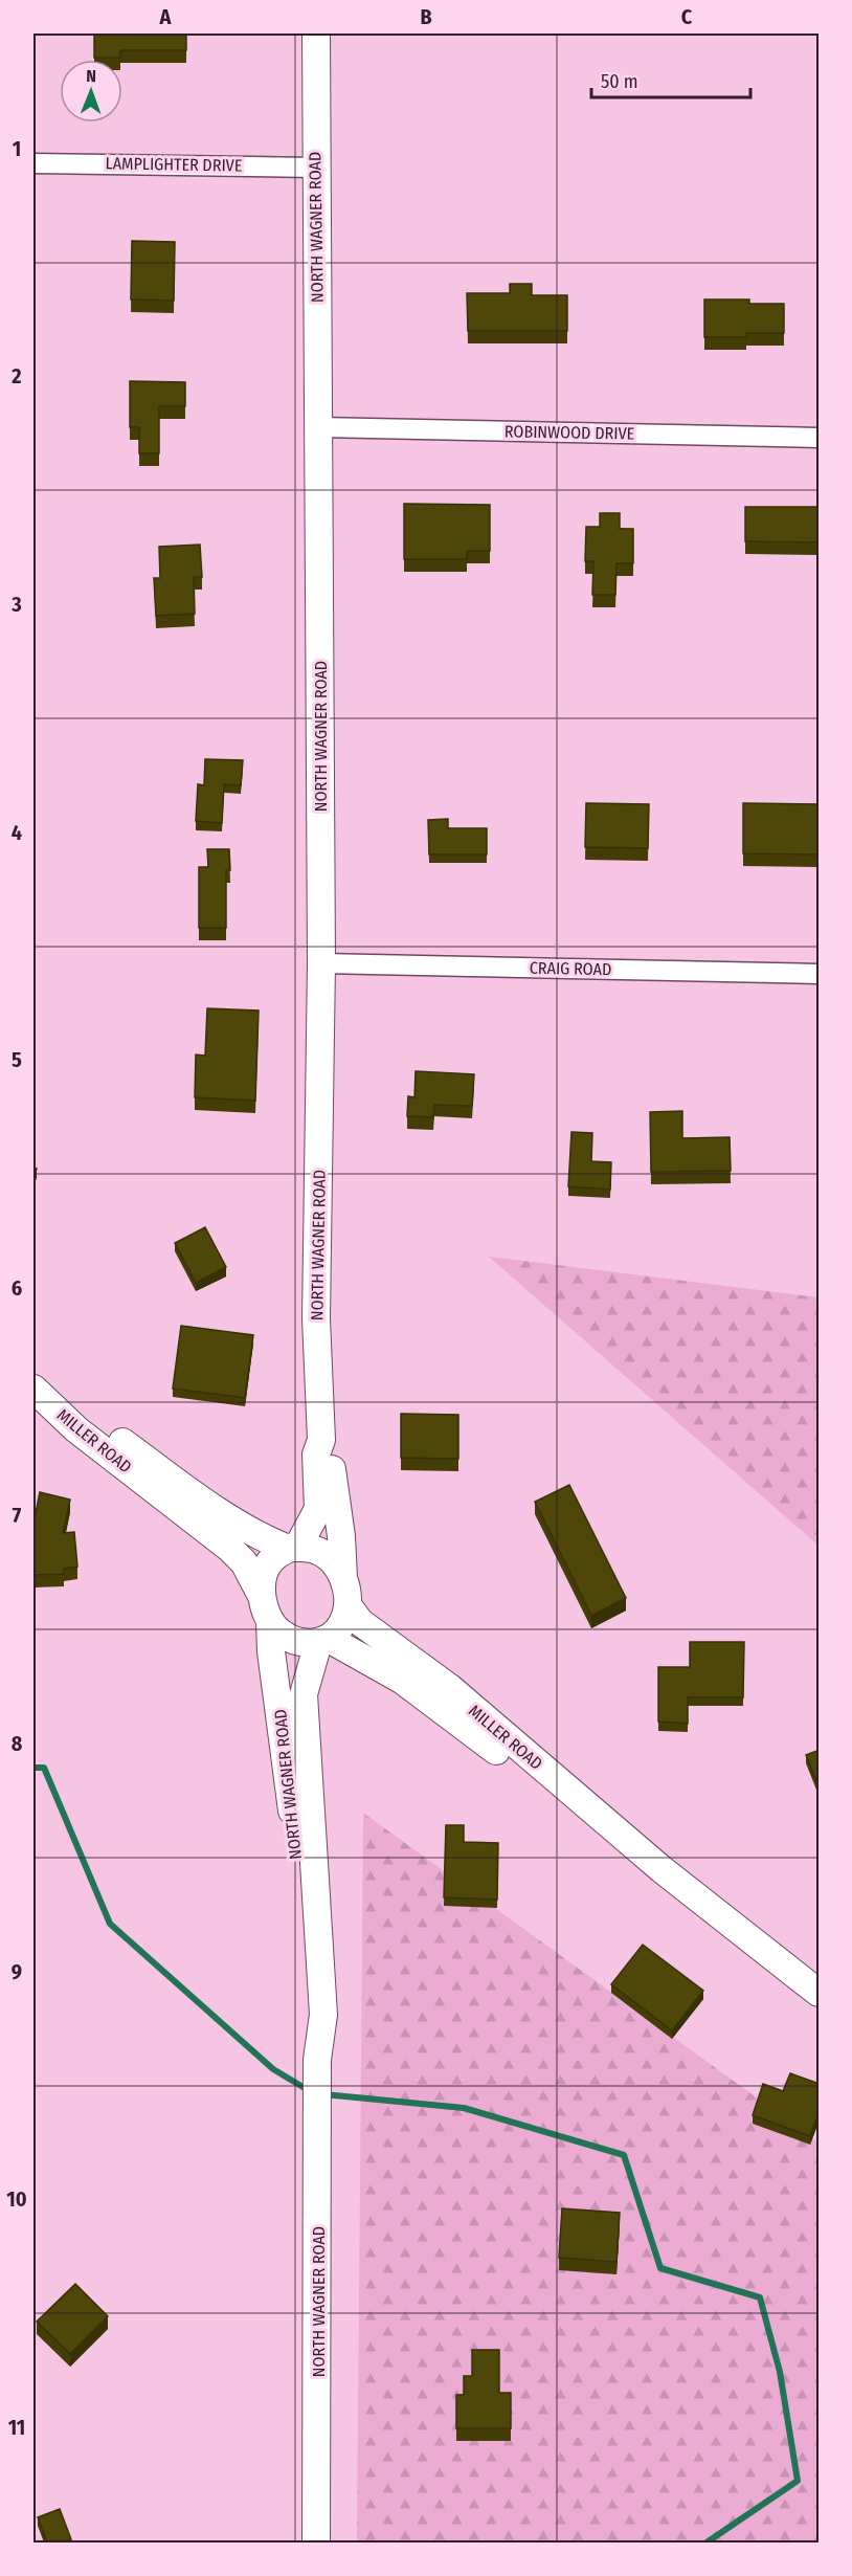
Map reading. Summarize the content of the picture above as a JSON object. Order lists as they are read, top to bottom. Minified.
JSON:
{"streets":{"main road":["NORTH WAGNER ROAD","MILLER ROAD"],"street":["LAMPLIGHTER DRIVE","ROBINWOOD DRIVE","CRAIG ROAD"]},"crossings":[["LAMPLIGHTER DRIVE","NORTH WAGNER ROAD"],["NORTH WAGNER ROAD","ROBINWOOD DRIVE"],["NORTH WAGNER ROAD","CRAIG ROAD"],["NORTH WAGNER ROAD","MILLER ROAD"]],"scale_bar":"50 m","north":"top","grid":{"columns":["A","B","C"],"rows":["1","2","3","4","5","6","7","8","9","10","11"]}}
